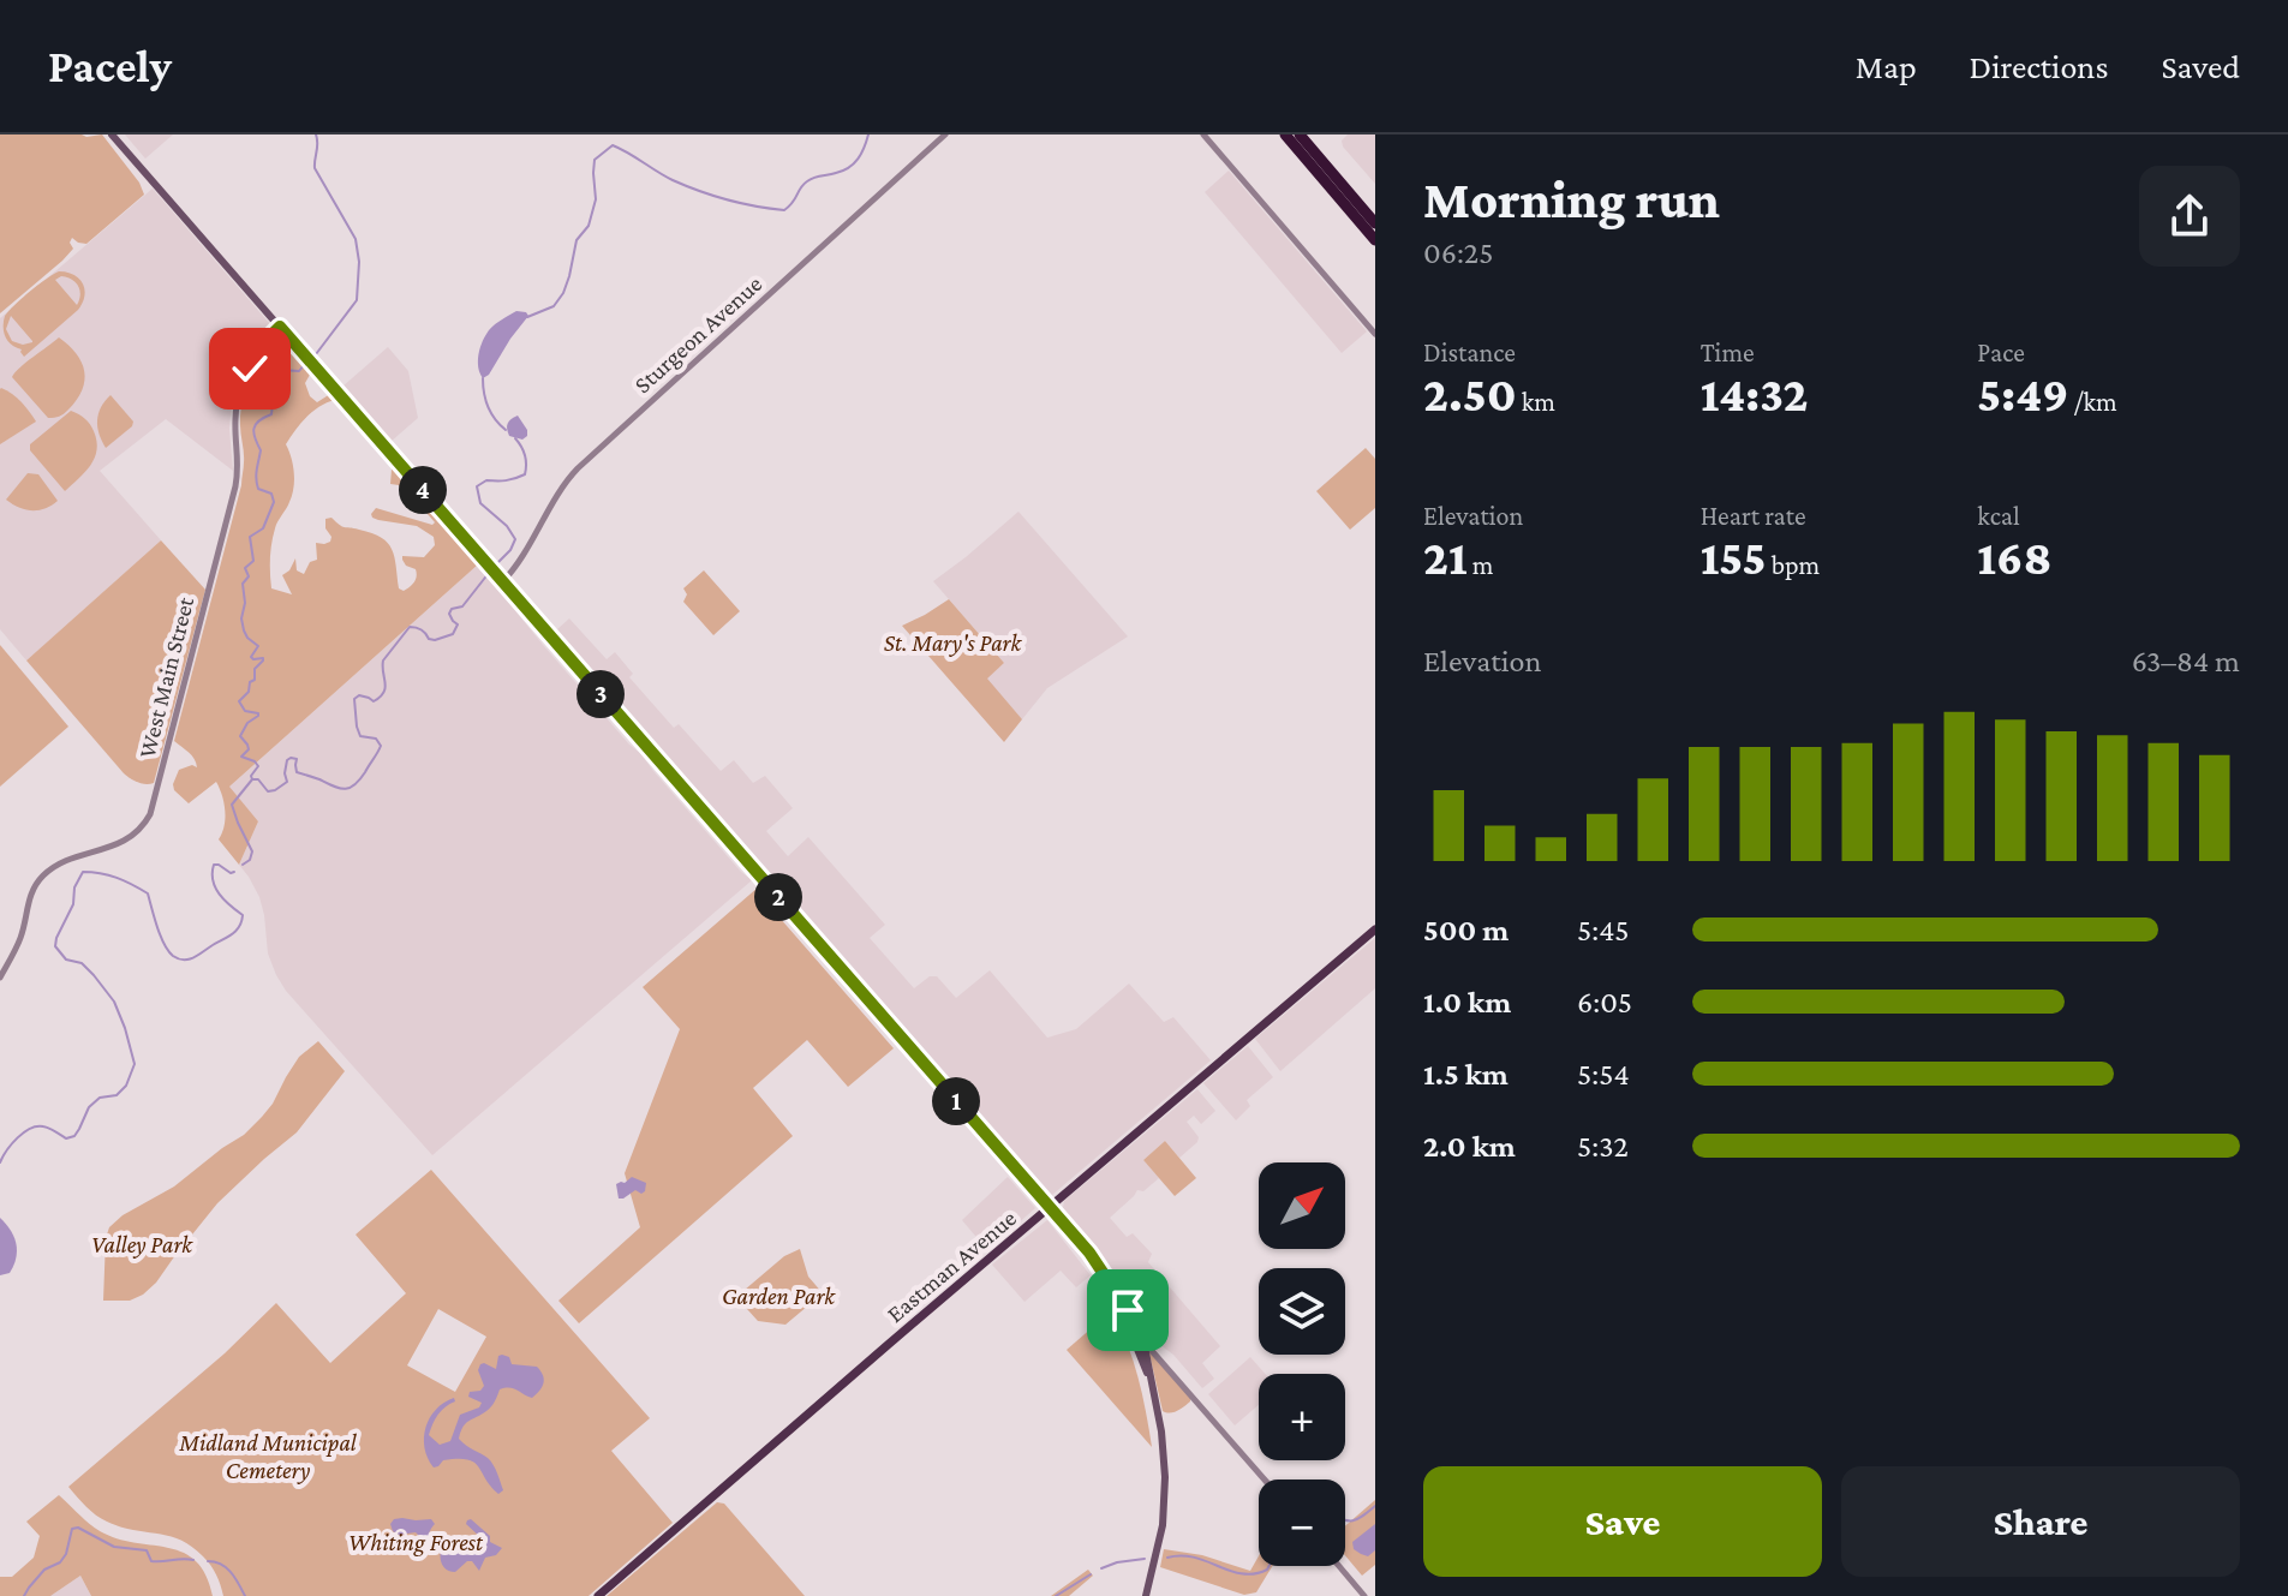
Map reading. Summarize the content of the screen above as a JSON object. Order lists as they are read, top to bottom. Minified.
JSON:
{"streets":{"main road":["Eastman Avenue"],"street":["Sturgeon Avenue","West Main Street"]},"parks":["St. Mary's Park","Valley Park","Garden Park","Midland Municipal Cemetery","Whiting Forest"],"north":"top right","page":{"header":"Pacely","nav":["Map","Directions","Saved"],"heading":["Morning run","06:25"],"stats":[["Distance","2.50 km"],["Time","14:32"],["Pace","5:49 /km"],["Elevation","21 m"],["Heart rate","155 bpm"],["kcal","168"]],"pins":["4","3","2","1"],"chart":["Elevation","63–84 m"],"list":[{"name":"500 m","note":"5:45"},{"name":"1.0 km","note":"6:05"},{"name":"1.5 km","note":"5:54"},{"name":"2.0 km","note":"5:32"}],"map_buttons":["+","−"],"buttons":["Save","Share"]}}
